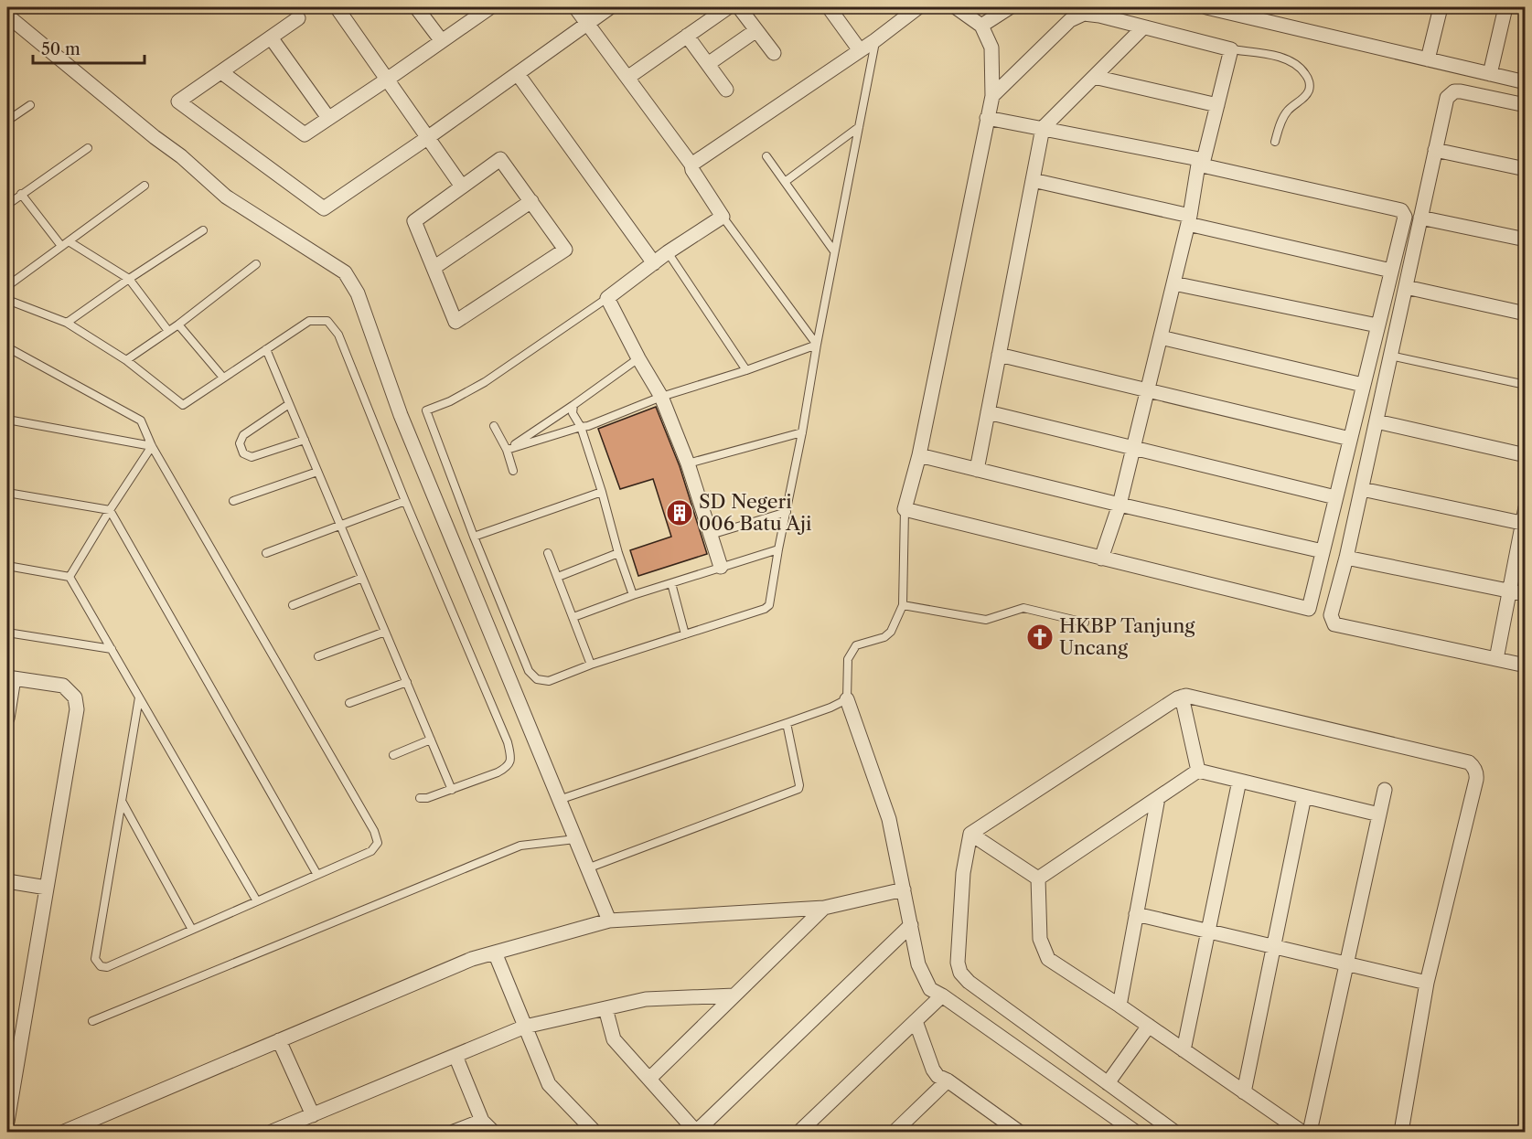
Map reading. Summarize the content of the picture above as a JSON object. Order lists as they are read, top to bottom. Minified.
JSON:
{"places":{"building":["SD Negeri 006 Batu Aji"],"church":["HKBP Tanjung Uncang"]},"scale_bar":"50 m"}
